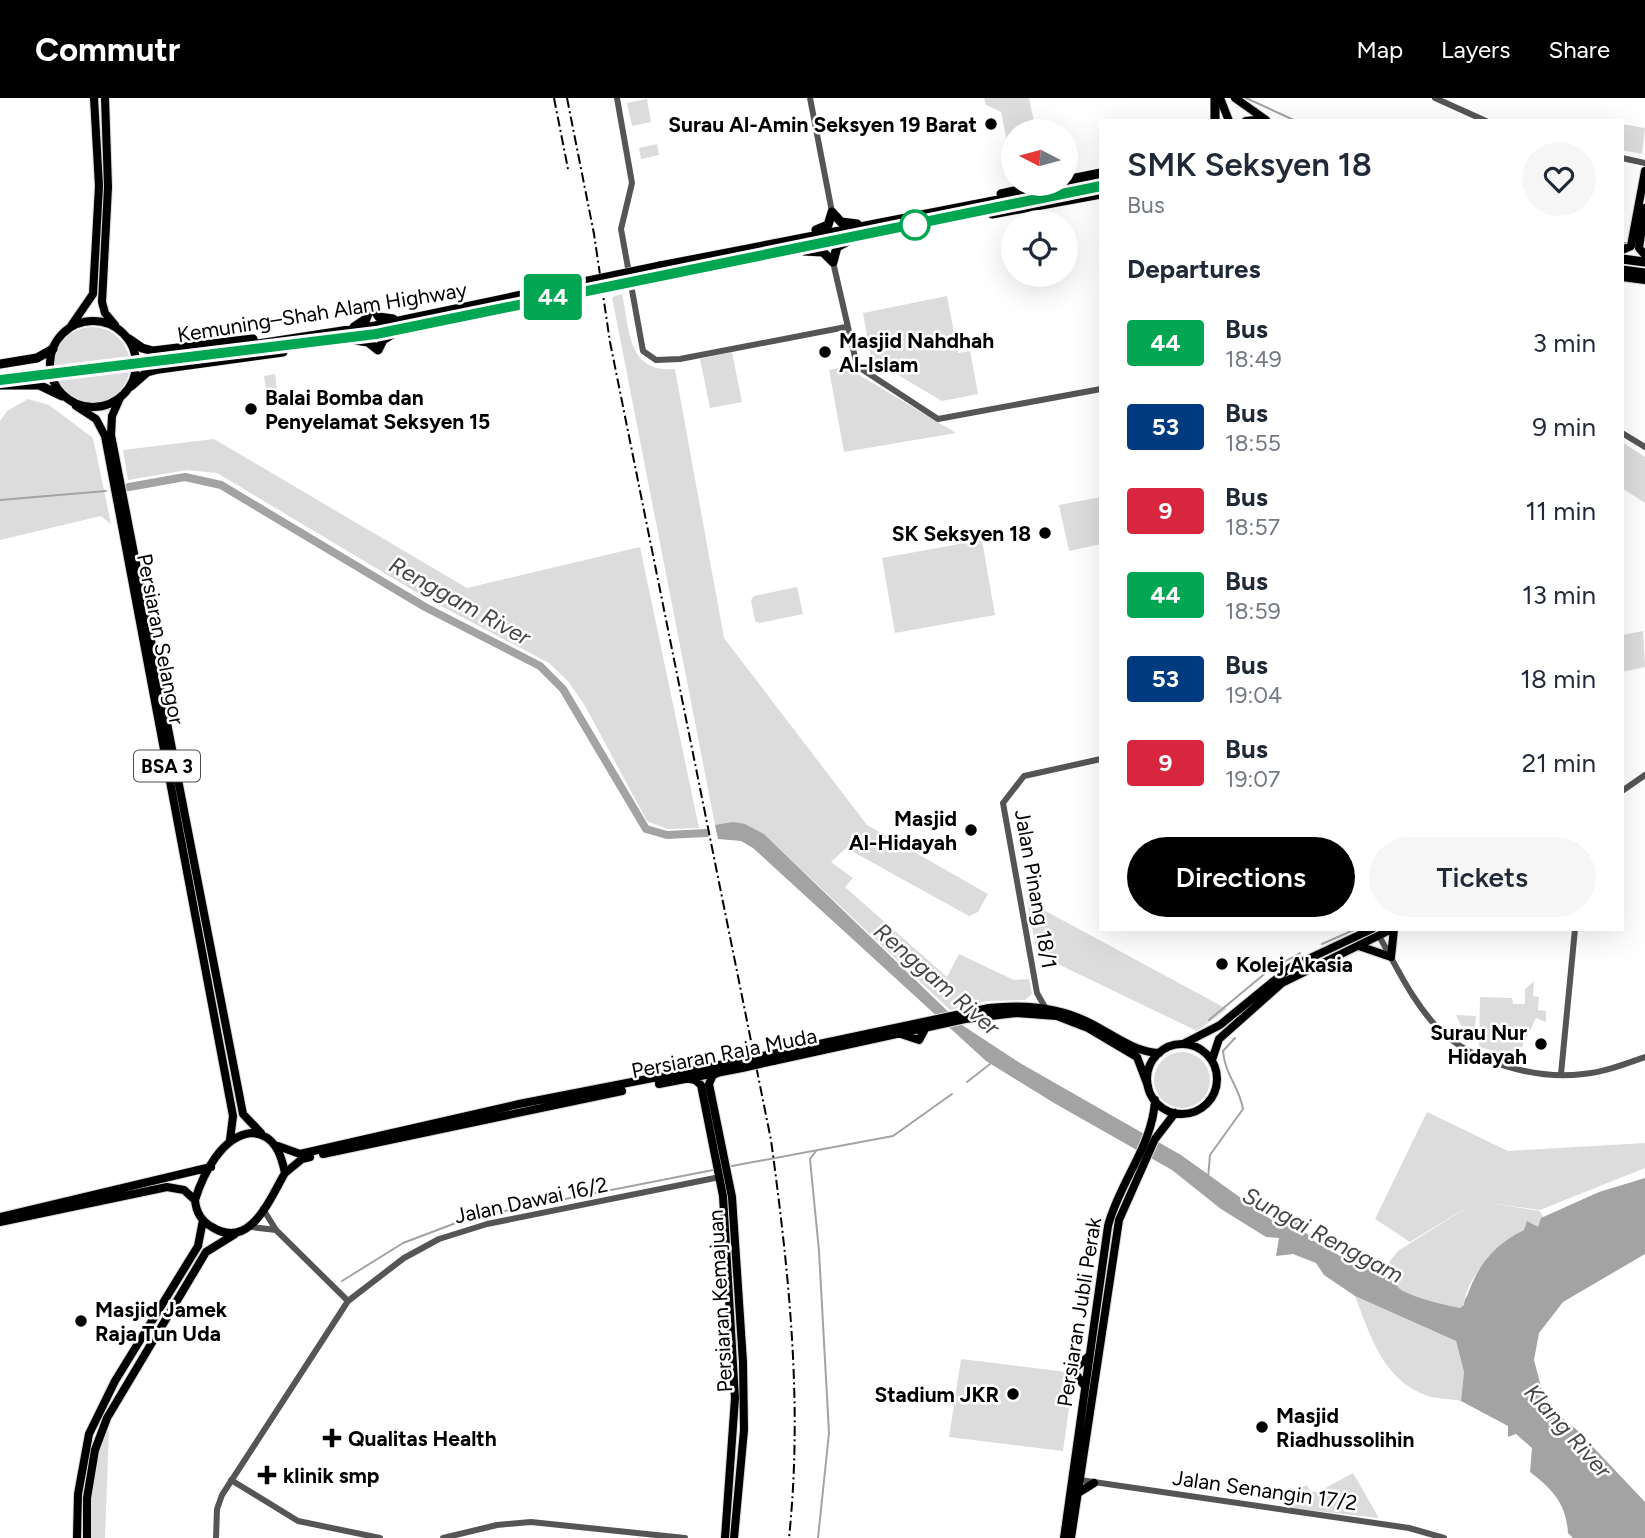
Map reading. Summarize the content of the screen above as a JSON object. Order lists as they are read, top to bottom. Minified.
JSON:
{"streets":{"highway":["Kemuning–Shah Alam Highway"],"main road":["Persiaran Selangor","BSA 3","Persiaran Raja Muda","Persiaran Kemajuan","Persiaran Jubli Perak"],"street":["Jalan Pinang 18/1","Jalan Dawai 16/2","Jalan Senangin 17/2"]},"crossings":[["Persiaran Selangor","Persiaran Raja Muda"],["Jalan Pinang 18/1","Persiaran Raja Muda"],["Persiaran Raja Muda","Persiaran Kemajuan"],["Persiaran Raja Muda","Persiaran Jubli Perak"],["Jalan Dawai 16/2","Persiaran Kemajuan"],["Persiaran Jubli Perak","Jalan Senangin 17/2"]],"water":["Renggam River","Sungai Renggam","Klang River"],"places":{"other":["Surau Al-Amin Seksyen 19 Barat","Masjid Nahdhah Al-Islam","Balai Bomba dan Penyelamat Seksyen 15","SK Seksyen 18","Masjid Al-Hidayah","Kolej Akasia","Surau Nur Hidayah","Masjid Jamek Raja Tun Uda","Stadium JKR","Masjid Riadhussolihin"],"health":["Qualitas Health","klinik smp"]},"lines":["bus line 44"],"north":"left","page":{"header":"Commutr","nav":["Map","Layers","Share"],"on_map":"44","heading":[["SMK Seksyen 18","Bus"],"Departures"],"list":[{"mark":"44","name":"Bus","note":"18:49","value":"3 min"},{"mark":"53","name":"Bus","note":"18:55","value":"9 min"},{"mark":"9","name":"Bus","note":"18:57","value":"11 min"},{"mark":"44","name":"Bus","note":"18:59","value":"13 min"},{"mark":"53","name":"Bus","note":"19:04","value":"18 min"},{"mark":"9","name":"Bus","note":"19:07","value":"21 min"}],"buttons":["Directions","Tickets"]}}
